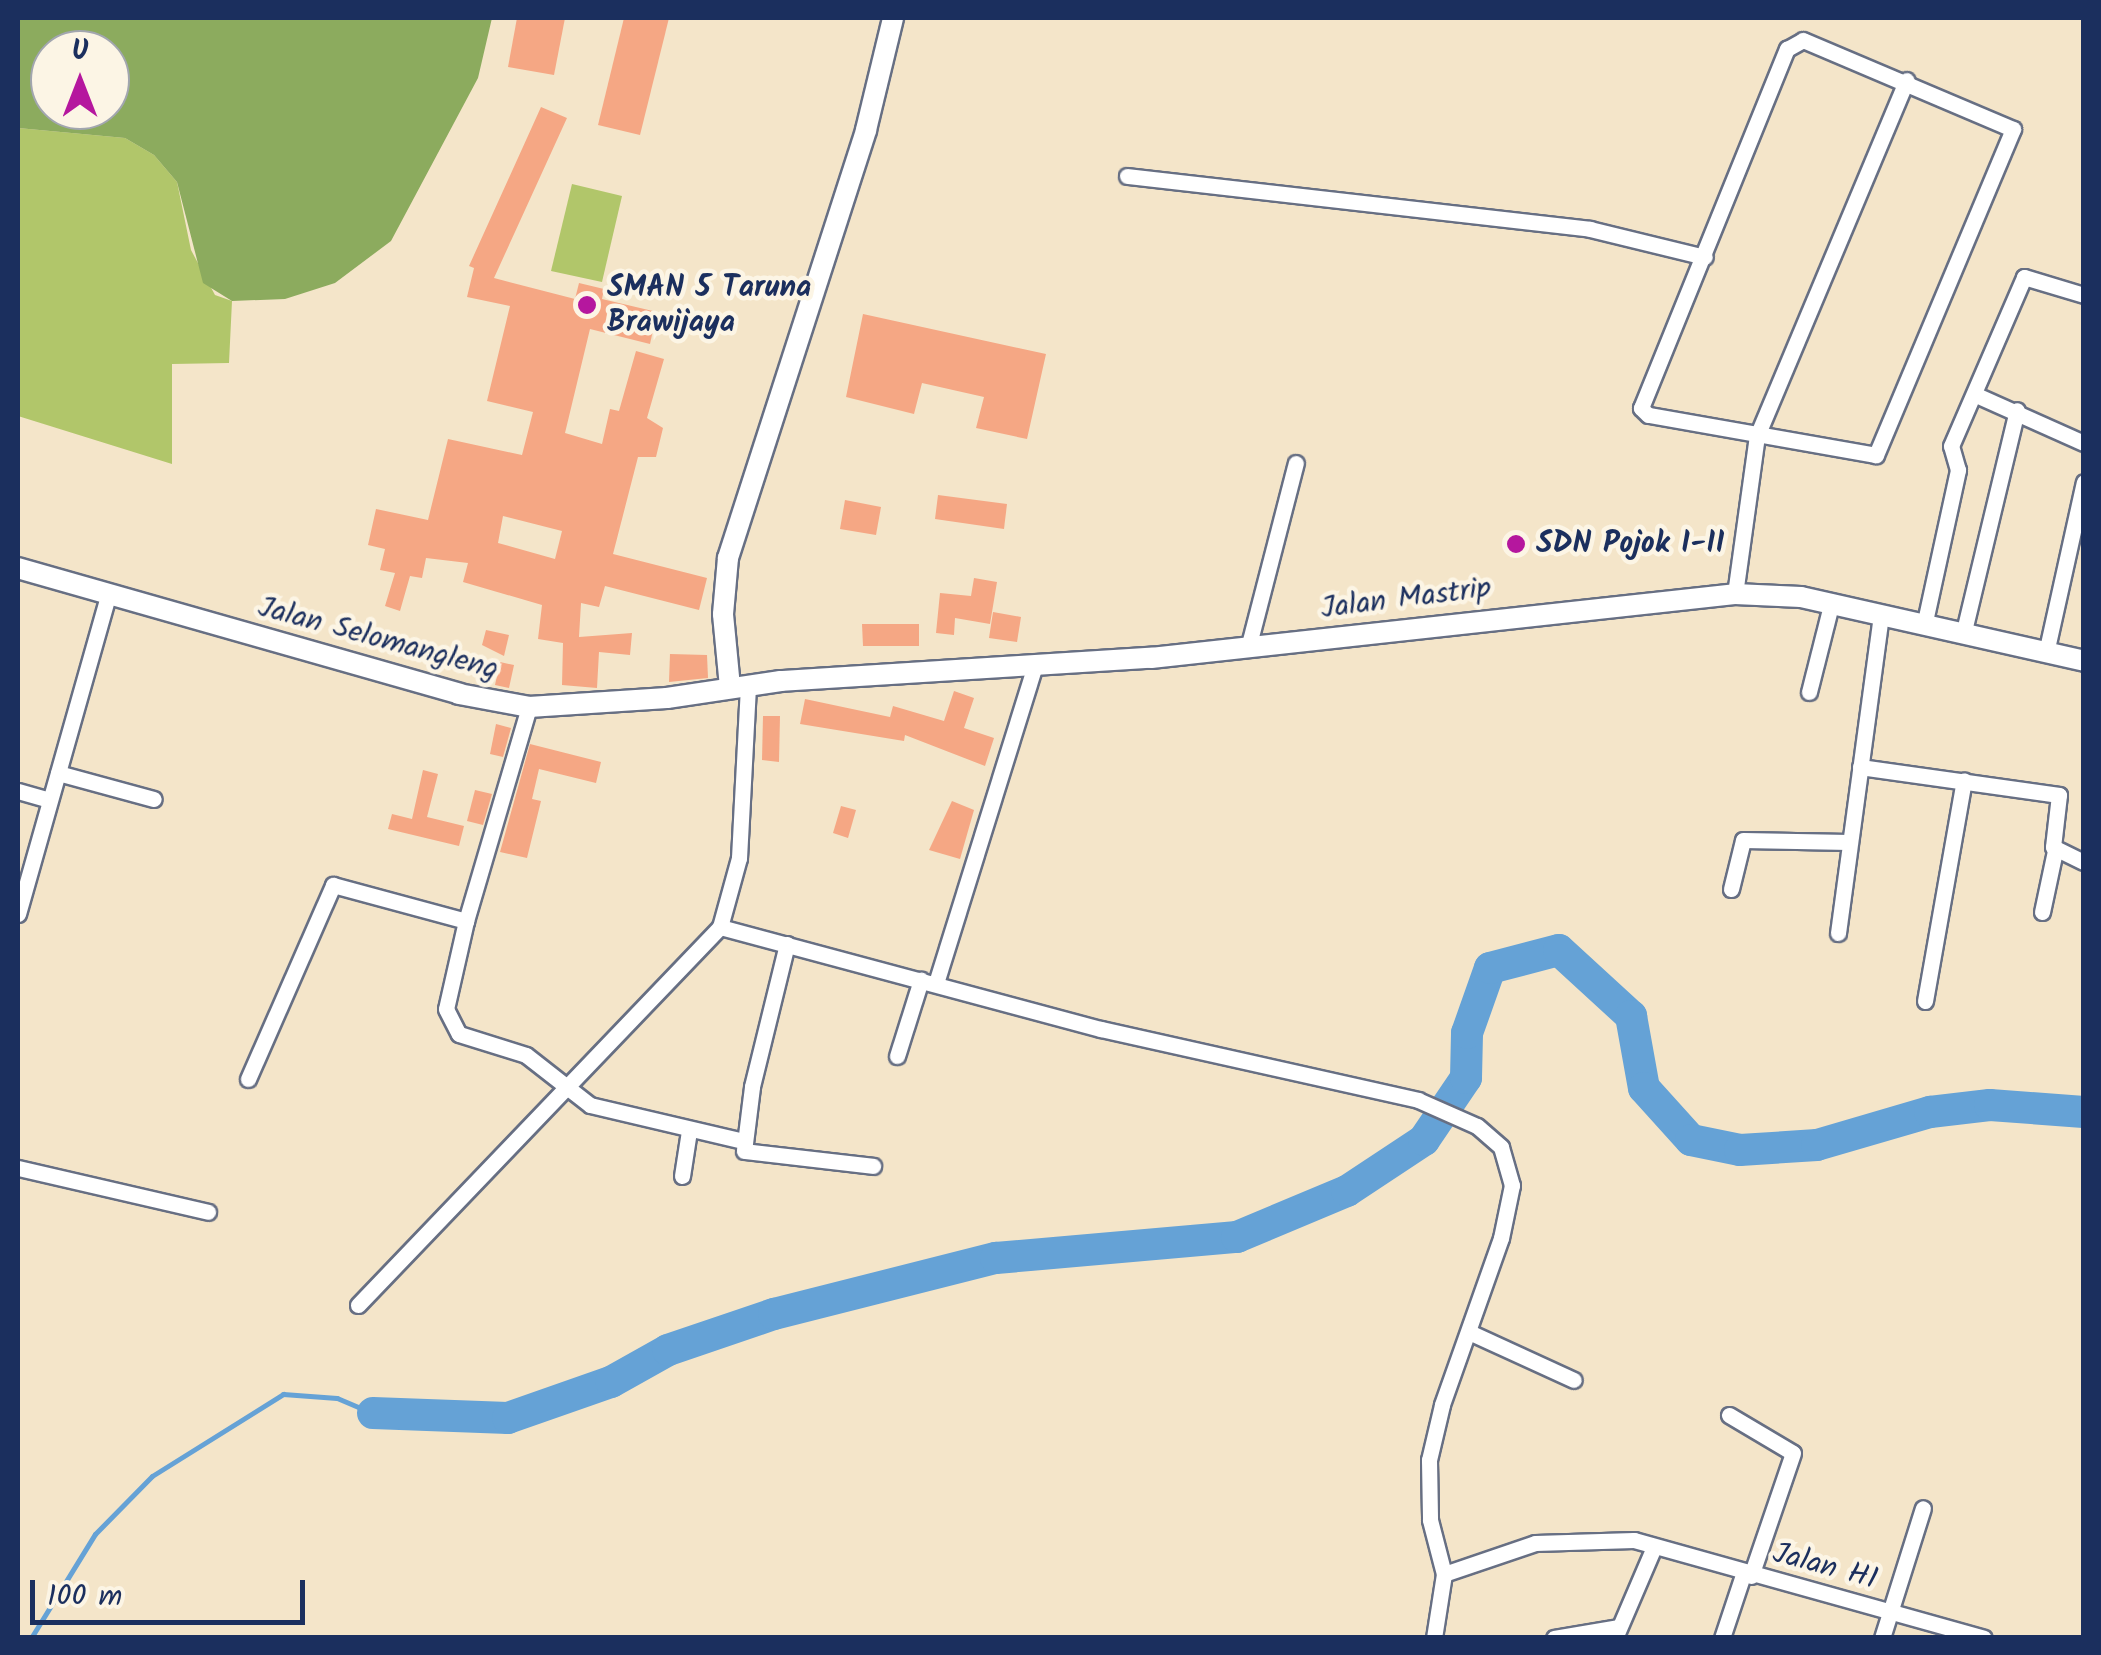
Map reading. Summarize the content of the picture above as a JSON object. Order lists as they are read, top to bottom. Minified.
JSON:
{"streets":{"street":["Jalan Mastrip","Jalan Selomangleng","Jalan H1"]},"crossings":[["Jalan Mastrip","Jalan Selomangleng"]],"places":["SMAN 5 Taruna Brawijaya","SDN Pojok I-II"],"scale_bar":"100 m","north":"top"}
